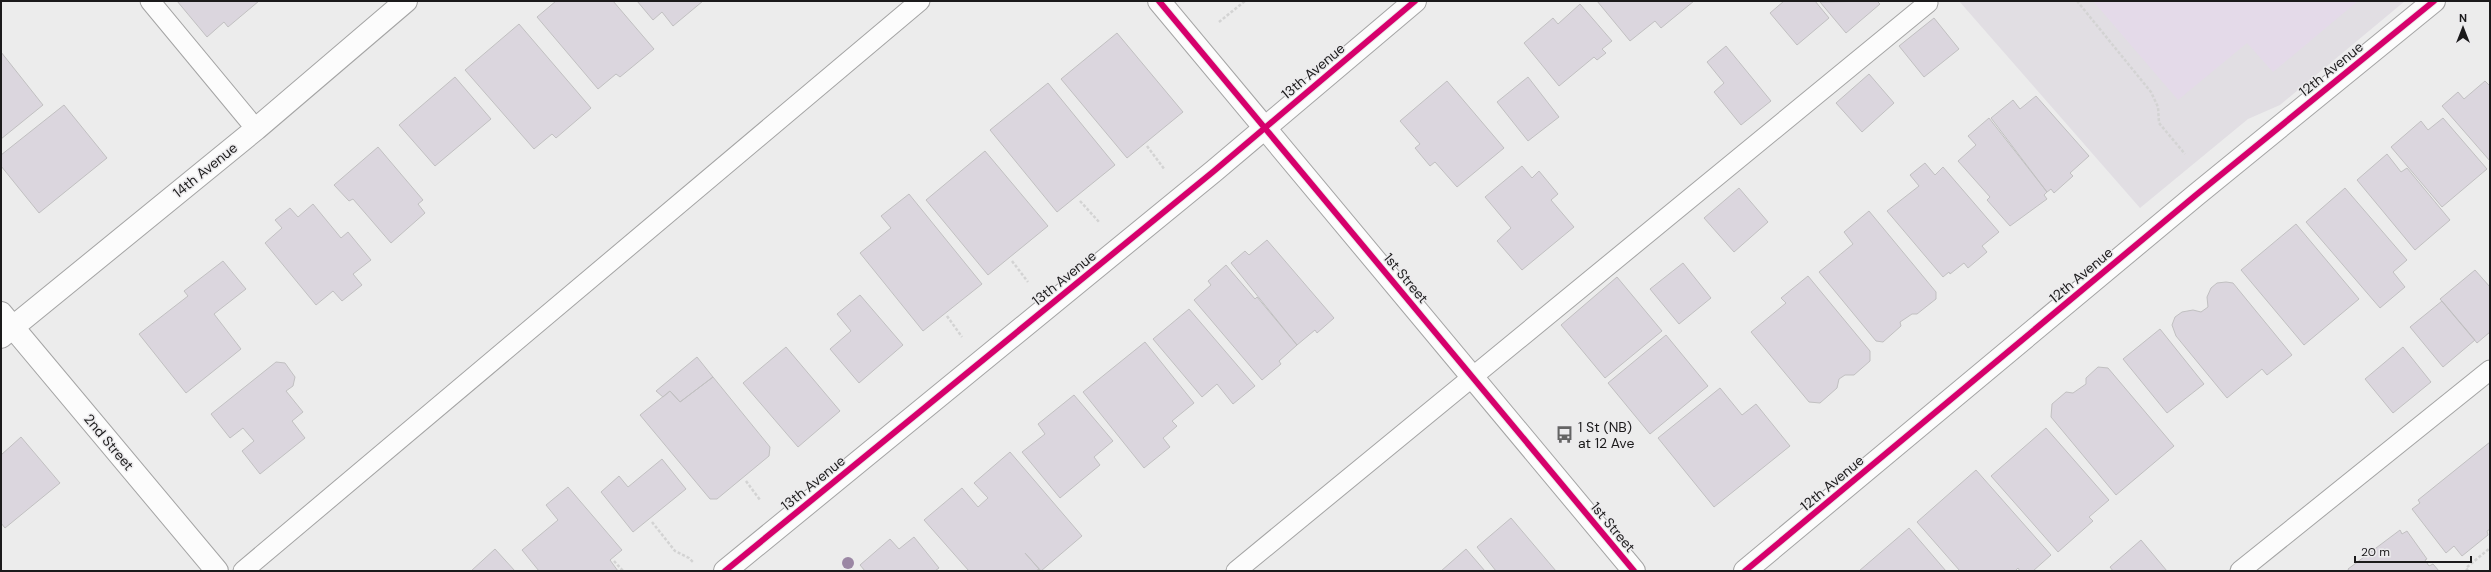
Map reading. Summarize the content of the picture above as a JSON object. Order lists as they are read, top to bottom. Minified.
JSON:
{"streets":{"street":["12th Avenue","13th Avenue","14th Avenue","1st Street","2nd Street"]},"crossings":[["13th Avenue","1st Street"],["14th Avenue","2nd Street"]],"places":{"bus stop":["1 St (NB) at 12 Ave"]},"scale_bar":"20 m","north":"top"}
